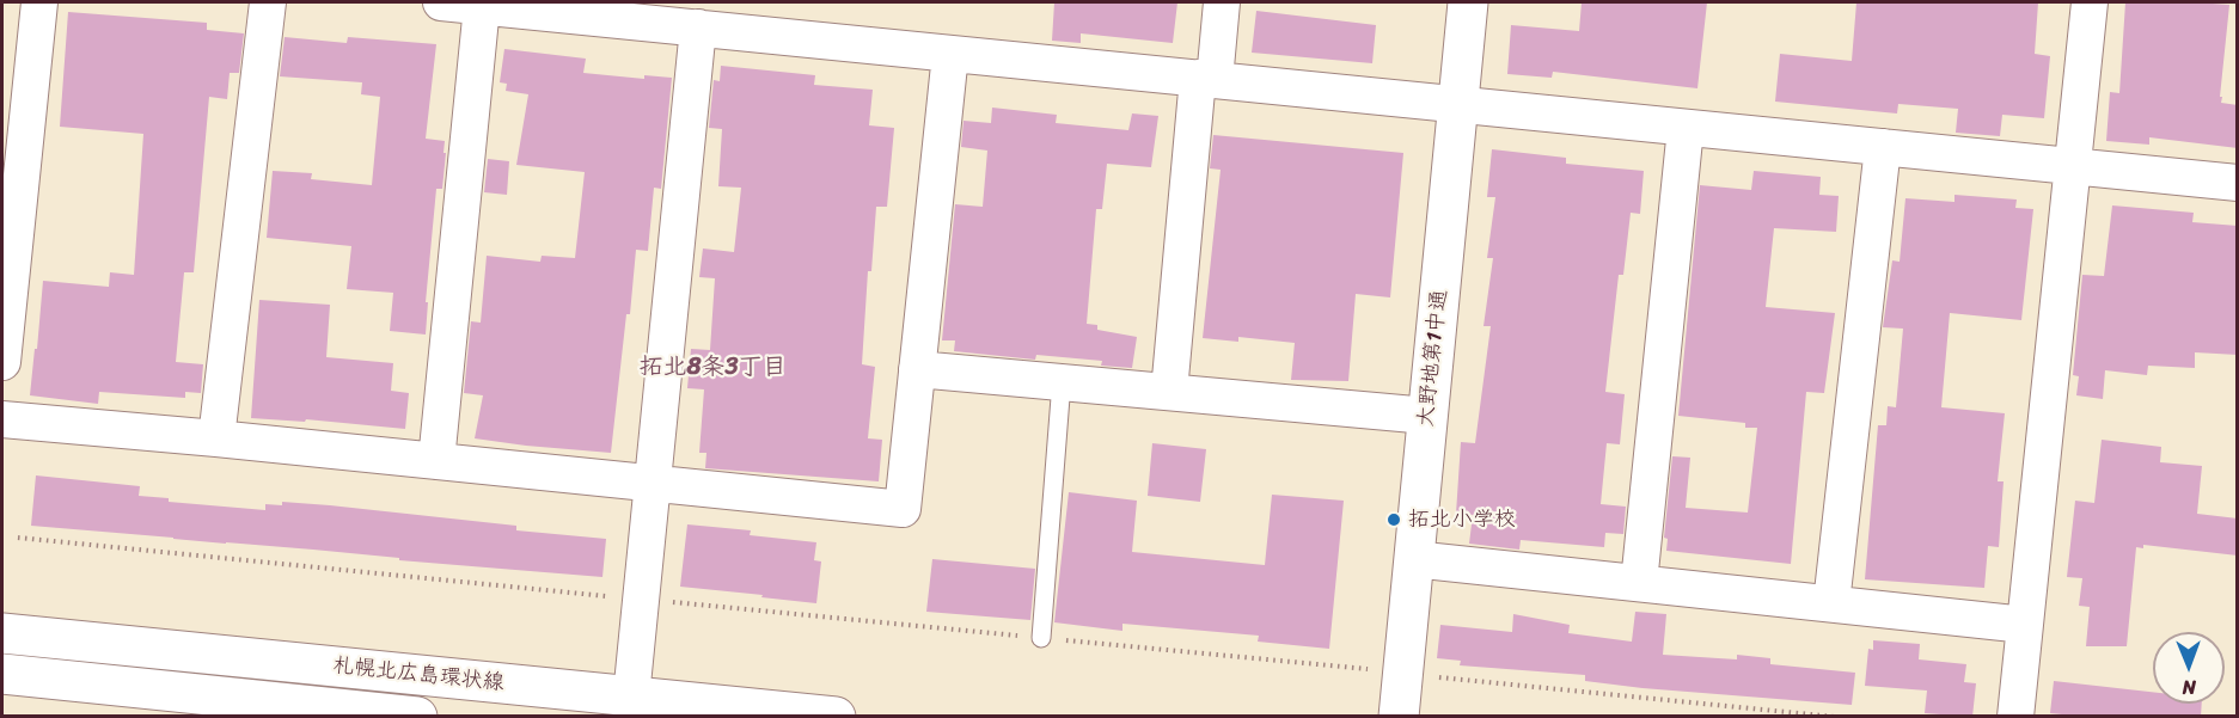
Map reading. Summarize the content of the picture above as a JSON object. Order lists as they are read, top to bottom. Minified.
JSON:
{"streets":{"main road":["大野地第1中通","札幌北広島環状線"]},"districts":["拓北8条3丁目"],"places":["拓北小学校"],"north":"bottom"}
